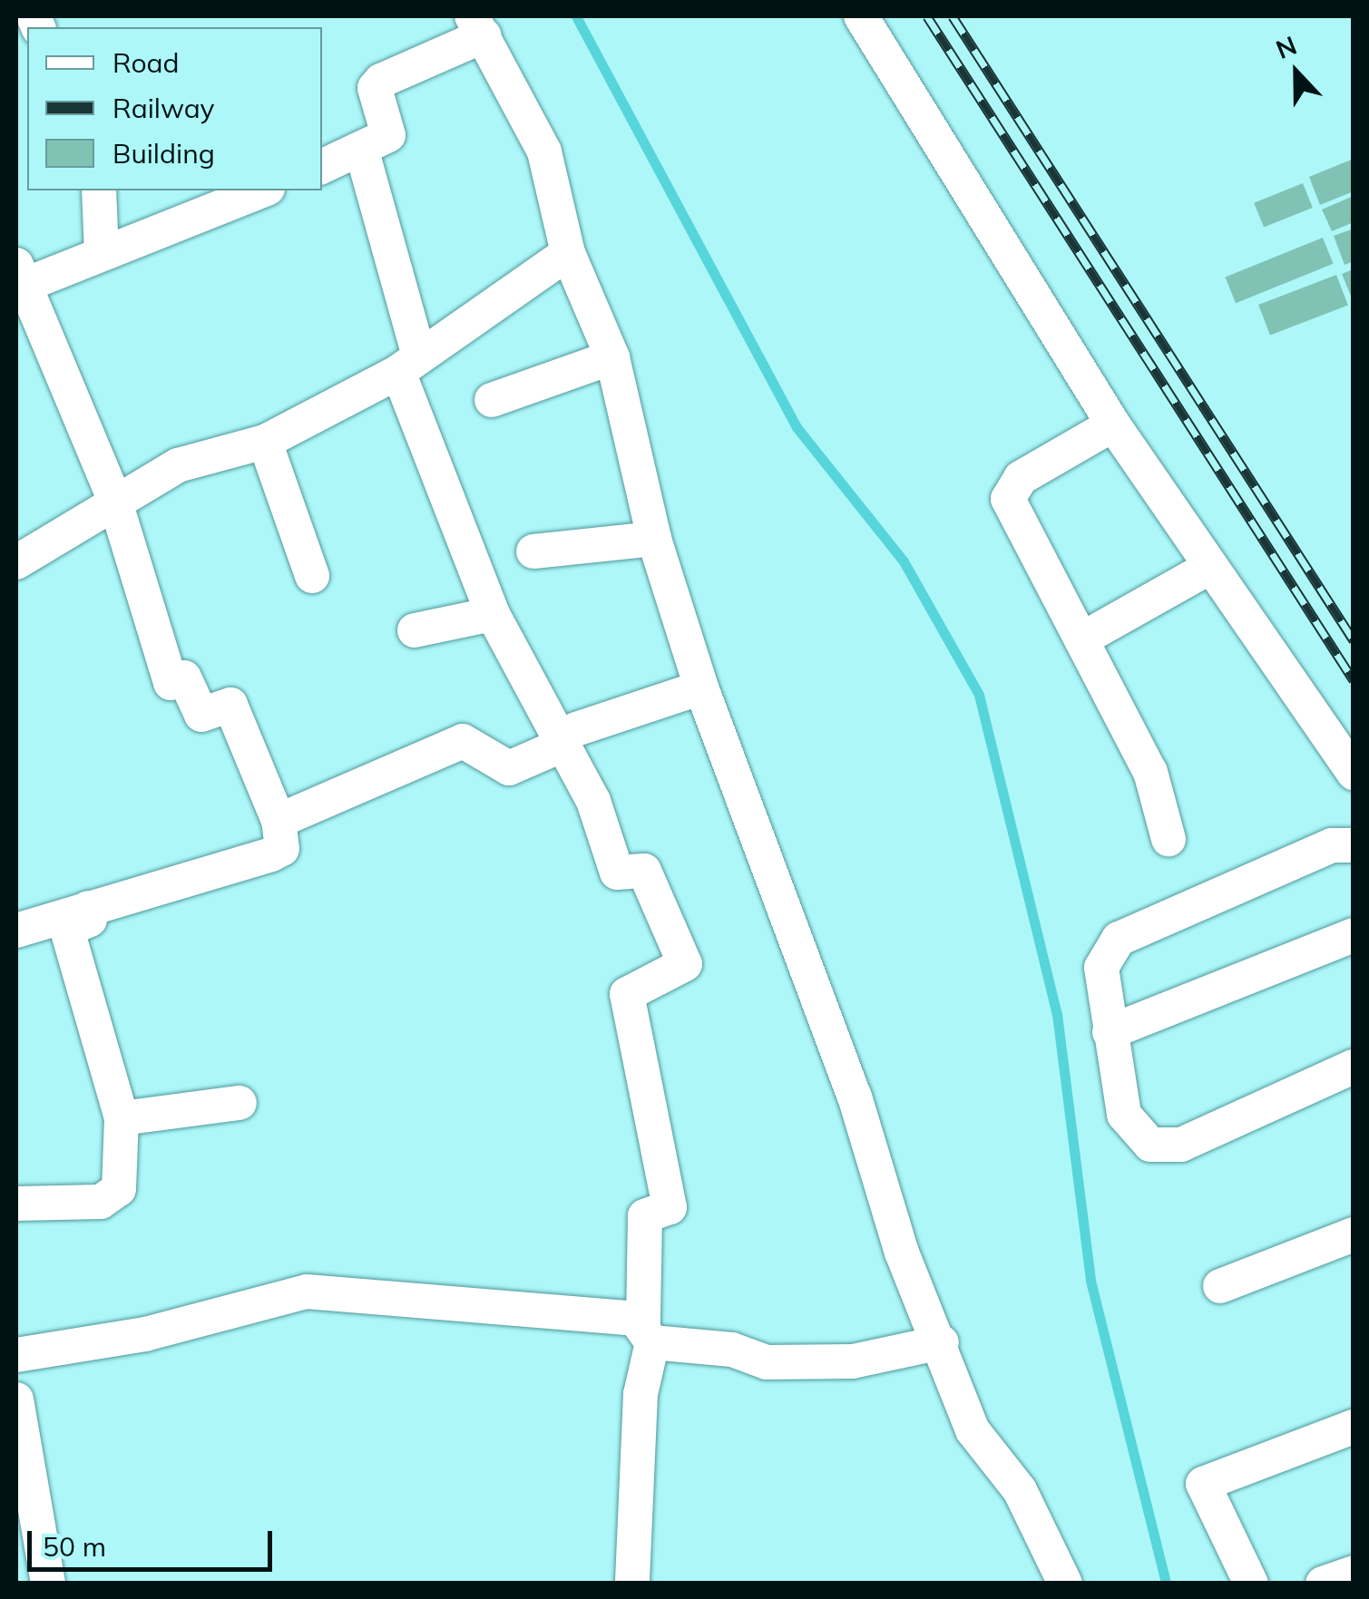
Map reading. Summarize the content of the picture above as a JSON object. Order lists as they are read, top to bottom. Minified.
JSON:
{"legend":["Road","Railway","Building"],"scale_bar":"50 m","north":"top"}
